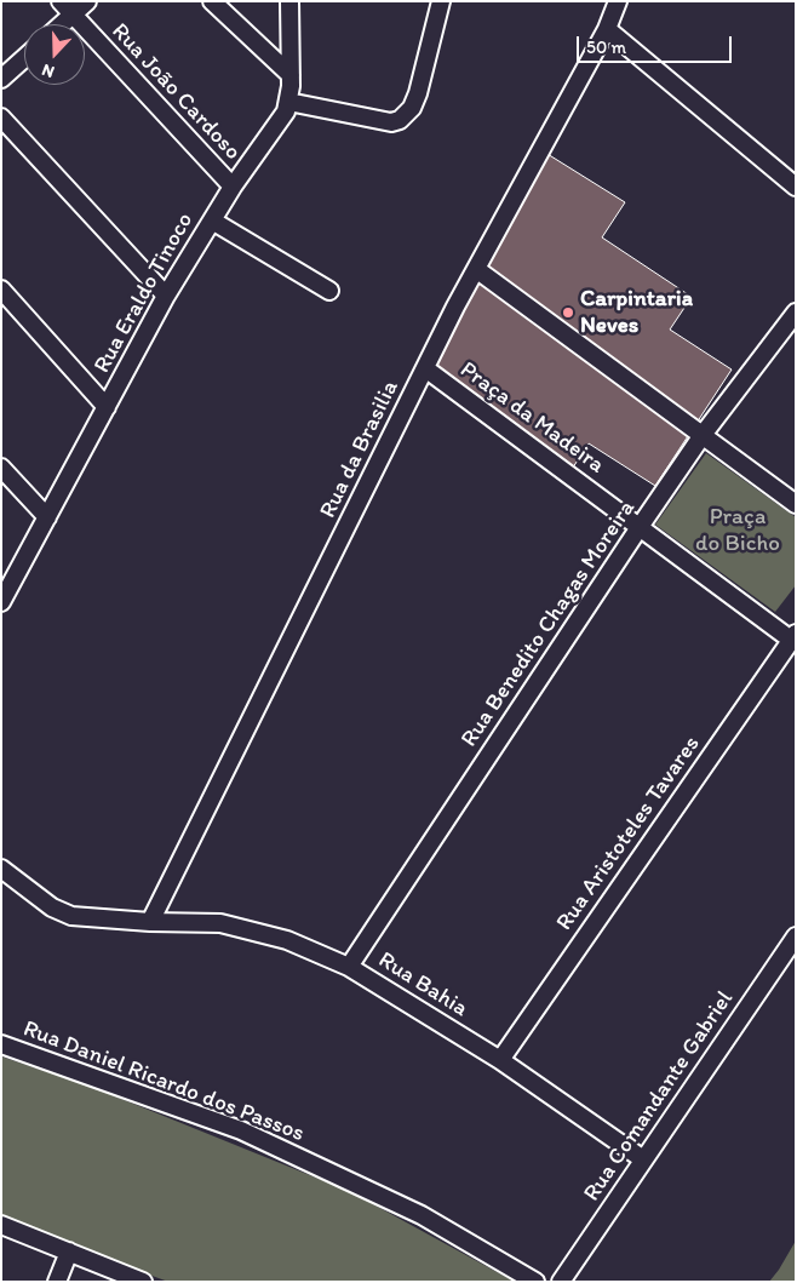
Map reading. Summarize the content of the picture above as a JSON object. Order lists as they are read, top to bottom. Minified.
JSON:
{"streets":{"street":["Rua João Cardoso","Rua Eraldo Tinoco","Praça da Madeira","Rua da Brasilia","Rua Benedito Chagas Moreira","Rua Aristoteles Tavares","Rua Bahia","Rua Daniel Ricardo dos Passos","Rua Comandante Gabriel"]},"crossings":[["Rua João Cardoso","Rua Eraldo Tinoco"],["Praça da Madeira","Rua da Brasilia"],["Praça da Madeira","Rua Benedito Chagas Moreira"],["Praça da Madeira","Rua Aristoteles Tavares"],["Rua da Brasilia","Rua Bahia"],["Rua Benedito Chagas Moreira","Rua Bahia"],["Rua Aristoteles Tavares","Rua Bahia"],["Rua Bahia","Rua Comandante Gabriel"]],"parks":["Praça do Bicho"],"places":["Carpintaria Neves"],"scale_bar":"50 m","north":"bottom"}
